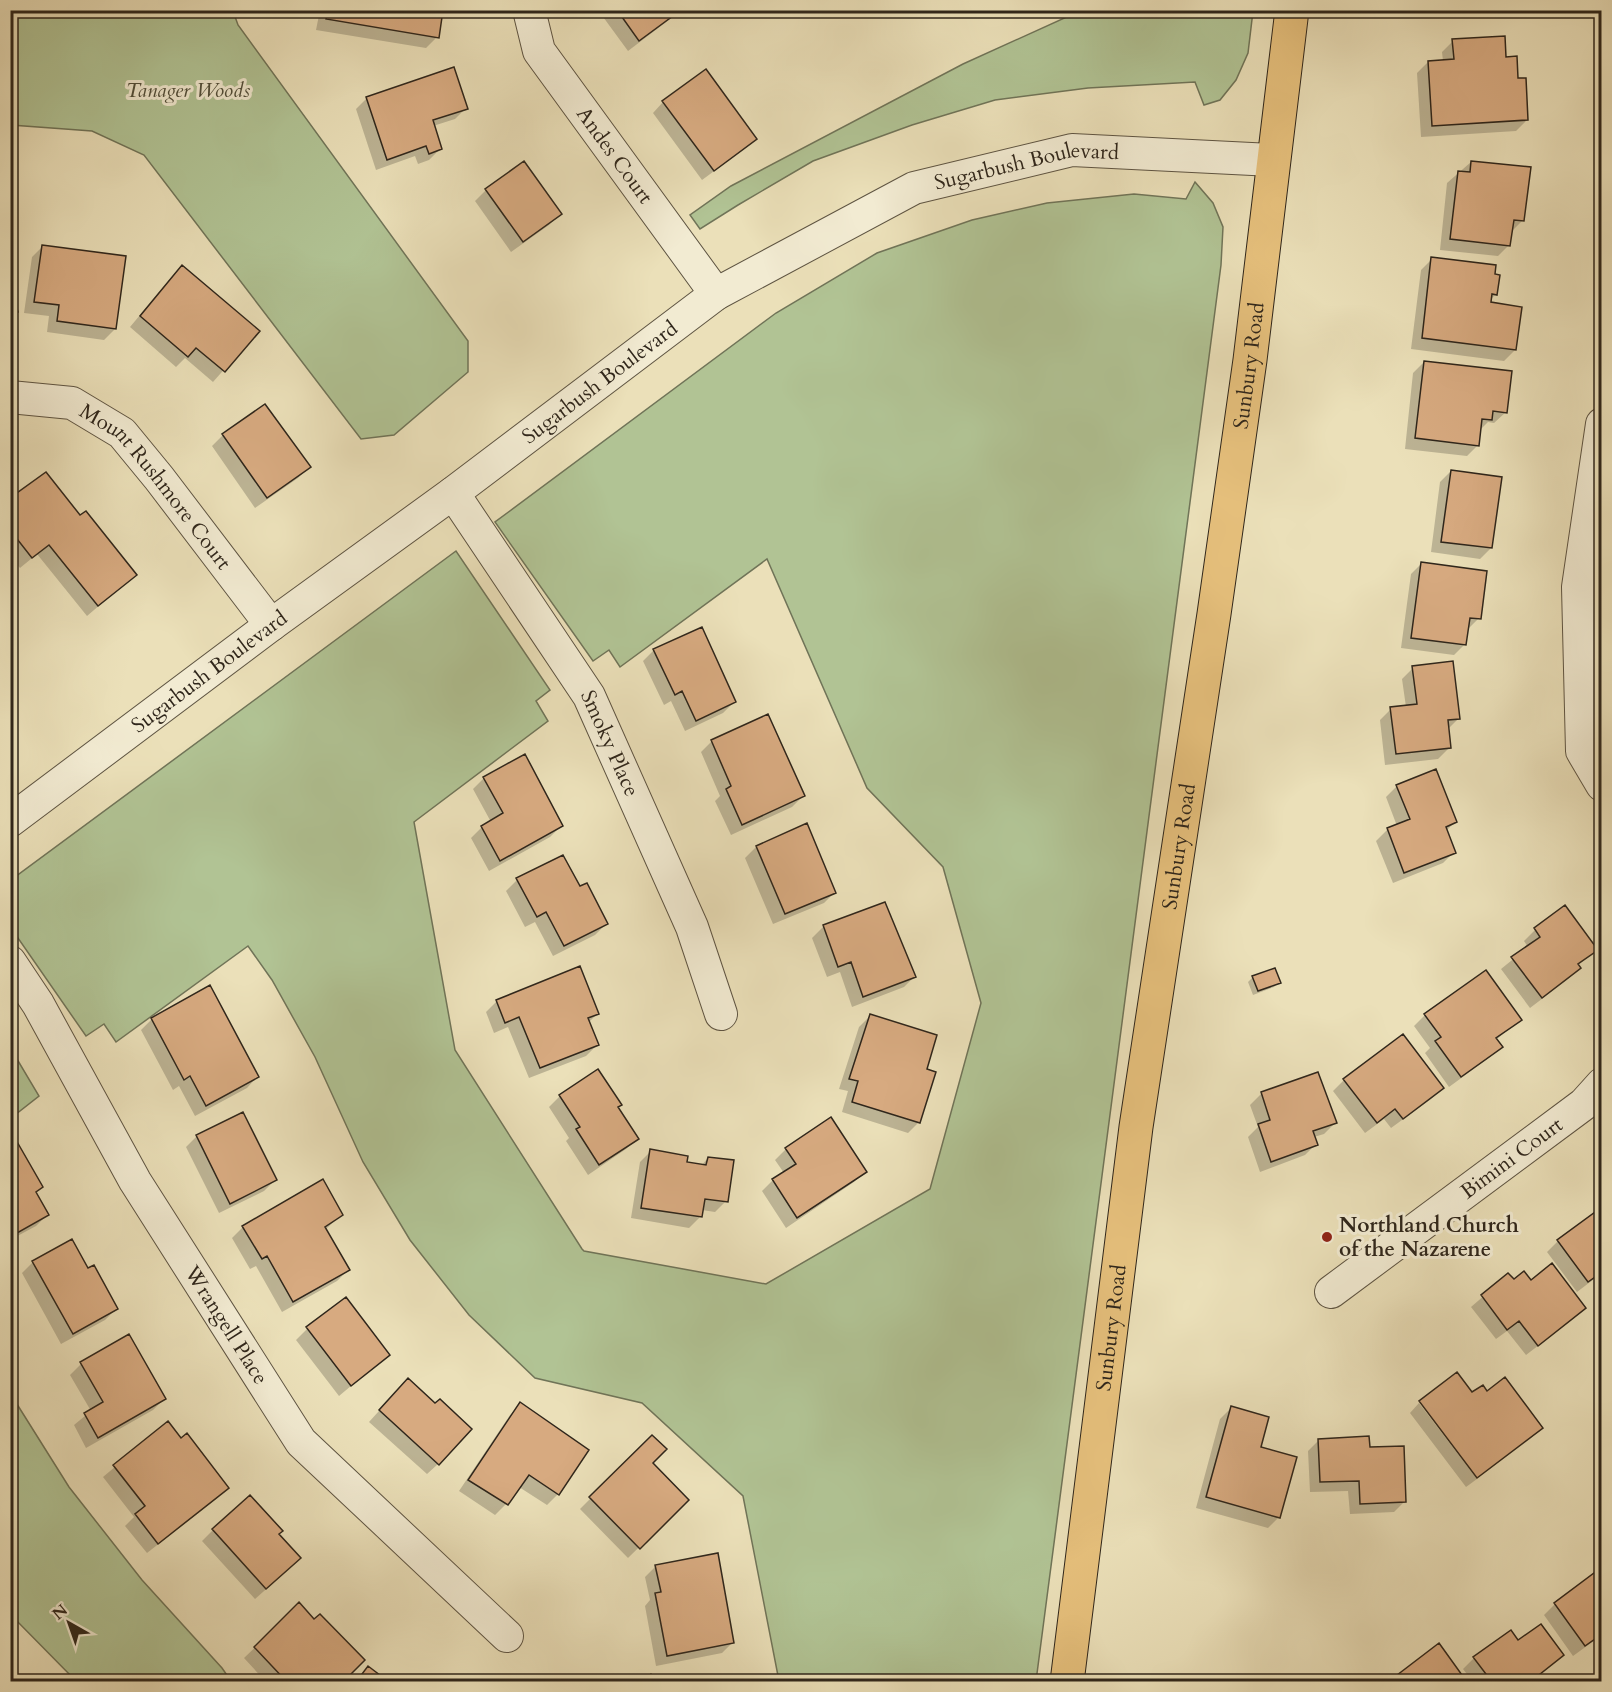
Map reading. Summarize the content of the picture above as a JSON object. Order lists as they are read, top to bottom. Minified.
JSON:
{"streets":{"main road":["Sunbury Road"],"street":["Andes Court","Sugarbush Boulevard","Mount Rushmore Court","Smoky Place","Bimini Court","Wrangell Place"]},"crossings":[["Andes Court","Sugarbush Boulevard"],["Sugarbush Boulevard","Sunbury Road"],["Sugarbush Boulevard","Mount Rushmore Court"],["Sugarbush Boulevard","Smoky Place"]],"parks":["Tanager Woods"],"places":["Northland Church of the Nazarene"],"north":"top left"}
